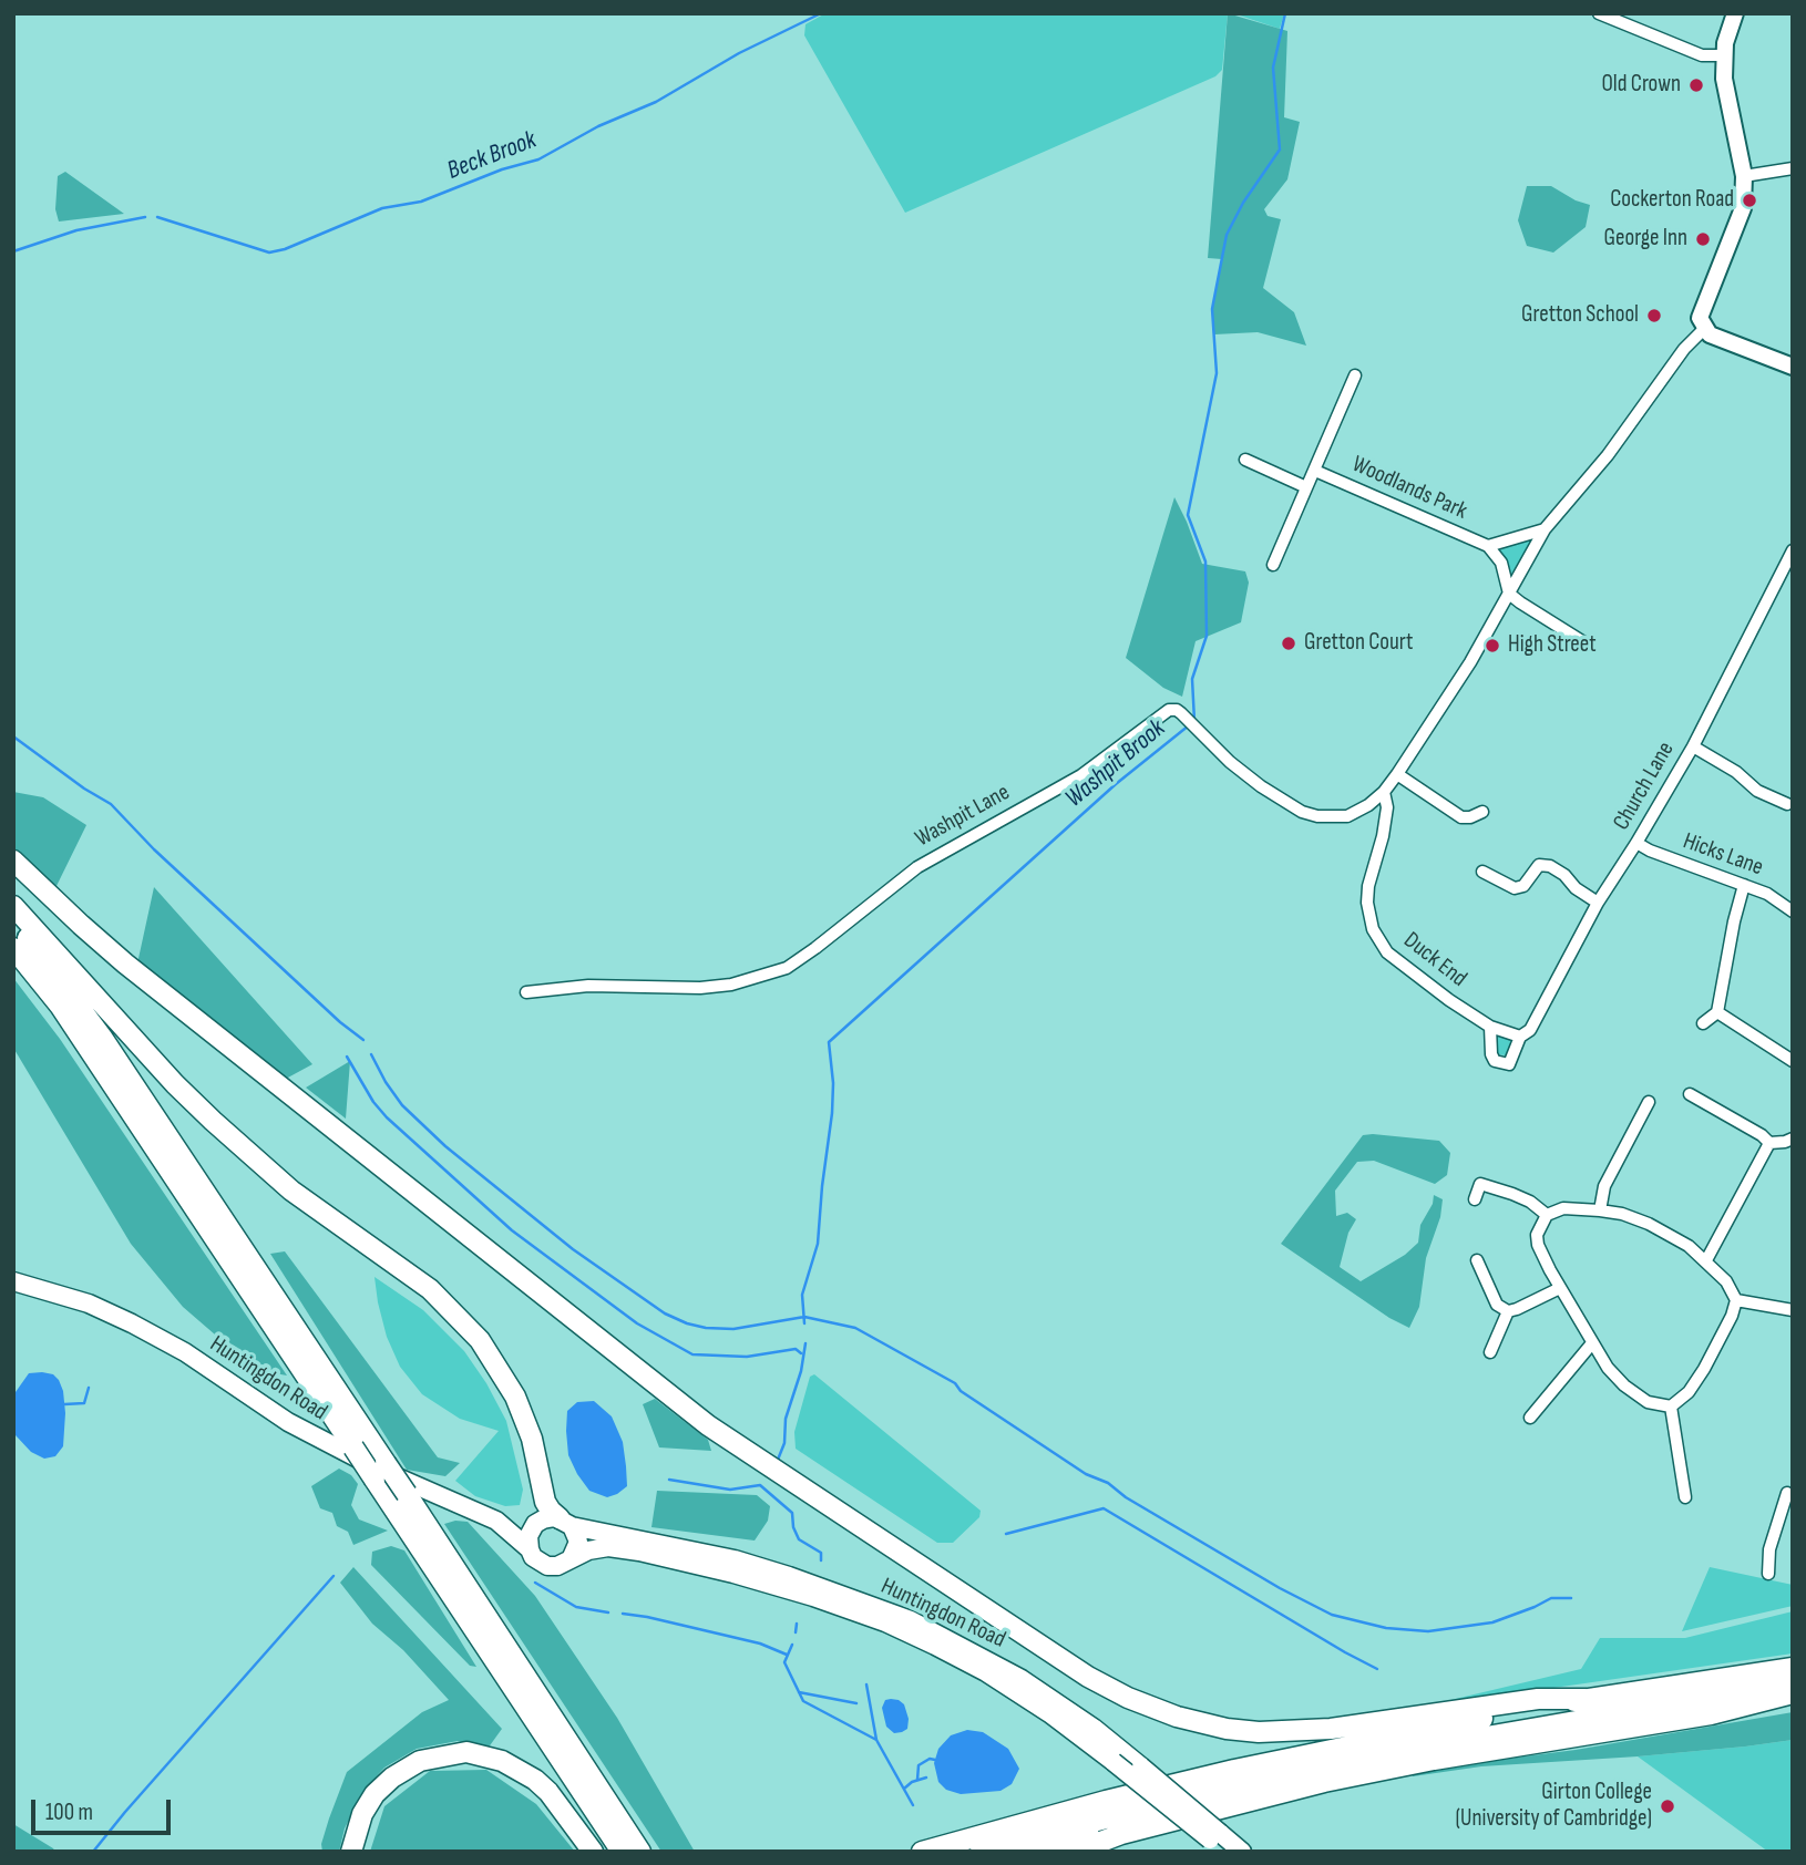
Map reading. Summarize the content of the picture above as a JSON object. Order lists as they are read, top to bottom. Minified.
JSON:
{"streets":{"main road":["Huntingdon Road"],"street":["Woodlands Park","Church Lane","Washpit Lane","Hicks Lane","Duck End"]},"crossings":[["Church Lane","Hicks Lane"],["Church Lane","Duck End"],["Washpit Lane","Duck End"]],"water":["Beck Brook","Washpit Brook"],"places":["Old Crown","Cockerton Road","George Inn","Gretton School","Gretton Court","High Street","Girton College (University of Cambridge)"],"scale_bar":"100 m"}
